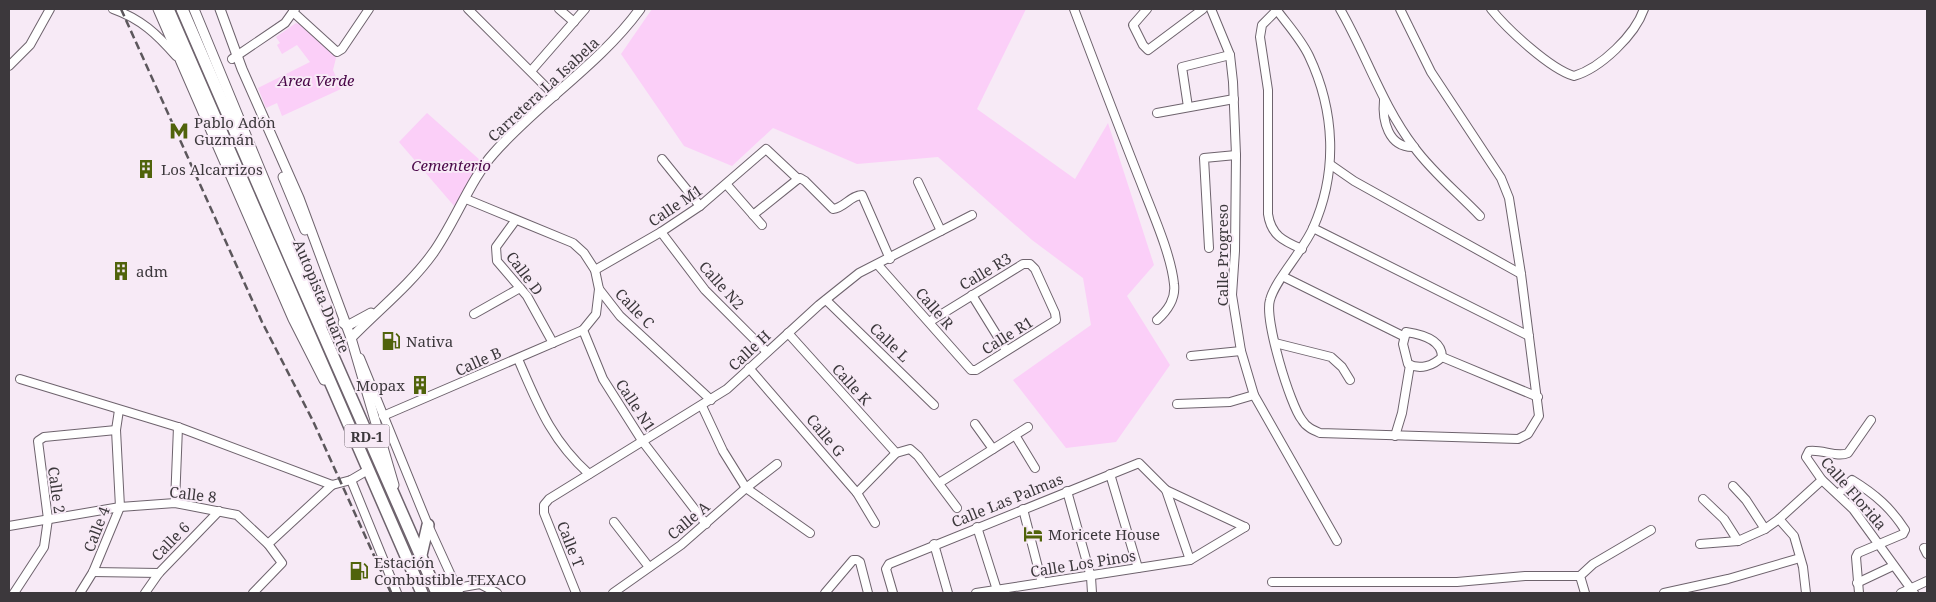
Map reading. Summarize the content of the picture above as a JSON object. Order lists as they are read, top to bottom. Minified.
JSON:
{"streets":{"highway":["Autopista Duarte","RD-1"],"main road":["Carretera La Isabela"],"street":["Calle M1","Calle Progreso","Calle R3","Calle D","Calle N2","Calle C","Calle R","Calle R1","Calle L","Calle H","Calle B","Calle K","Calle N1","Calle G","Calle 2","Calle Florida","Calle 8","Calle Las Palmas","Calle A","Calle 4","Calle 6","Calle T","Calle Los Pinos"]},"crossings":[["Carretera La Isabela","Calle C"],["Calle M1","Calle N2"],["Calle M1","Calle C"],["Calle R3","Calle R"],["Calle R3","Calle R1"],["Calle D","Calle C"],["Calle D","Calle B"],["Calle N2","Calle H"],["Autopista Duarte","RD-1"],["Calle C","Calle H"],["Calle R","Calle R1"],["Calle R","Calle H"],["Calle L","Calle H"],["Calle H","Calle K"],["Calle H","Calle N1"],["Calle H","Calle G"],["Calle H","Calle T"],["Calle B","Calle N1"],["Calle N1","Calle A"],["Calle 2","Calle 8"],["Calle 2","Calle 4"],["Calle 8","Calle 4"],["Calle 8","Calle 6"],["Calle Las Palmas","Calle Los Pinos"]],"parks":["Area Verde","Cementerio"],"places":{"metro station":["Pablo Adón Guzmán"],"building":["Los Alcarrizos","adm","Mopax"],"fuel station":["Nativa","Estación Combustible TEXACO"],"hotel":["Moricete House"]}}
